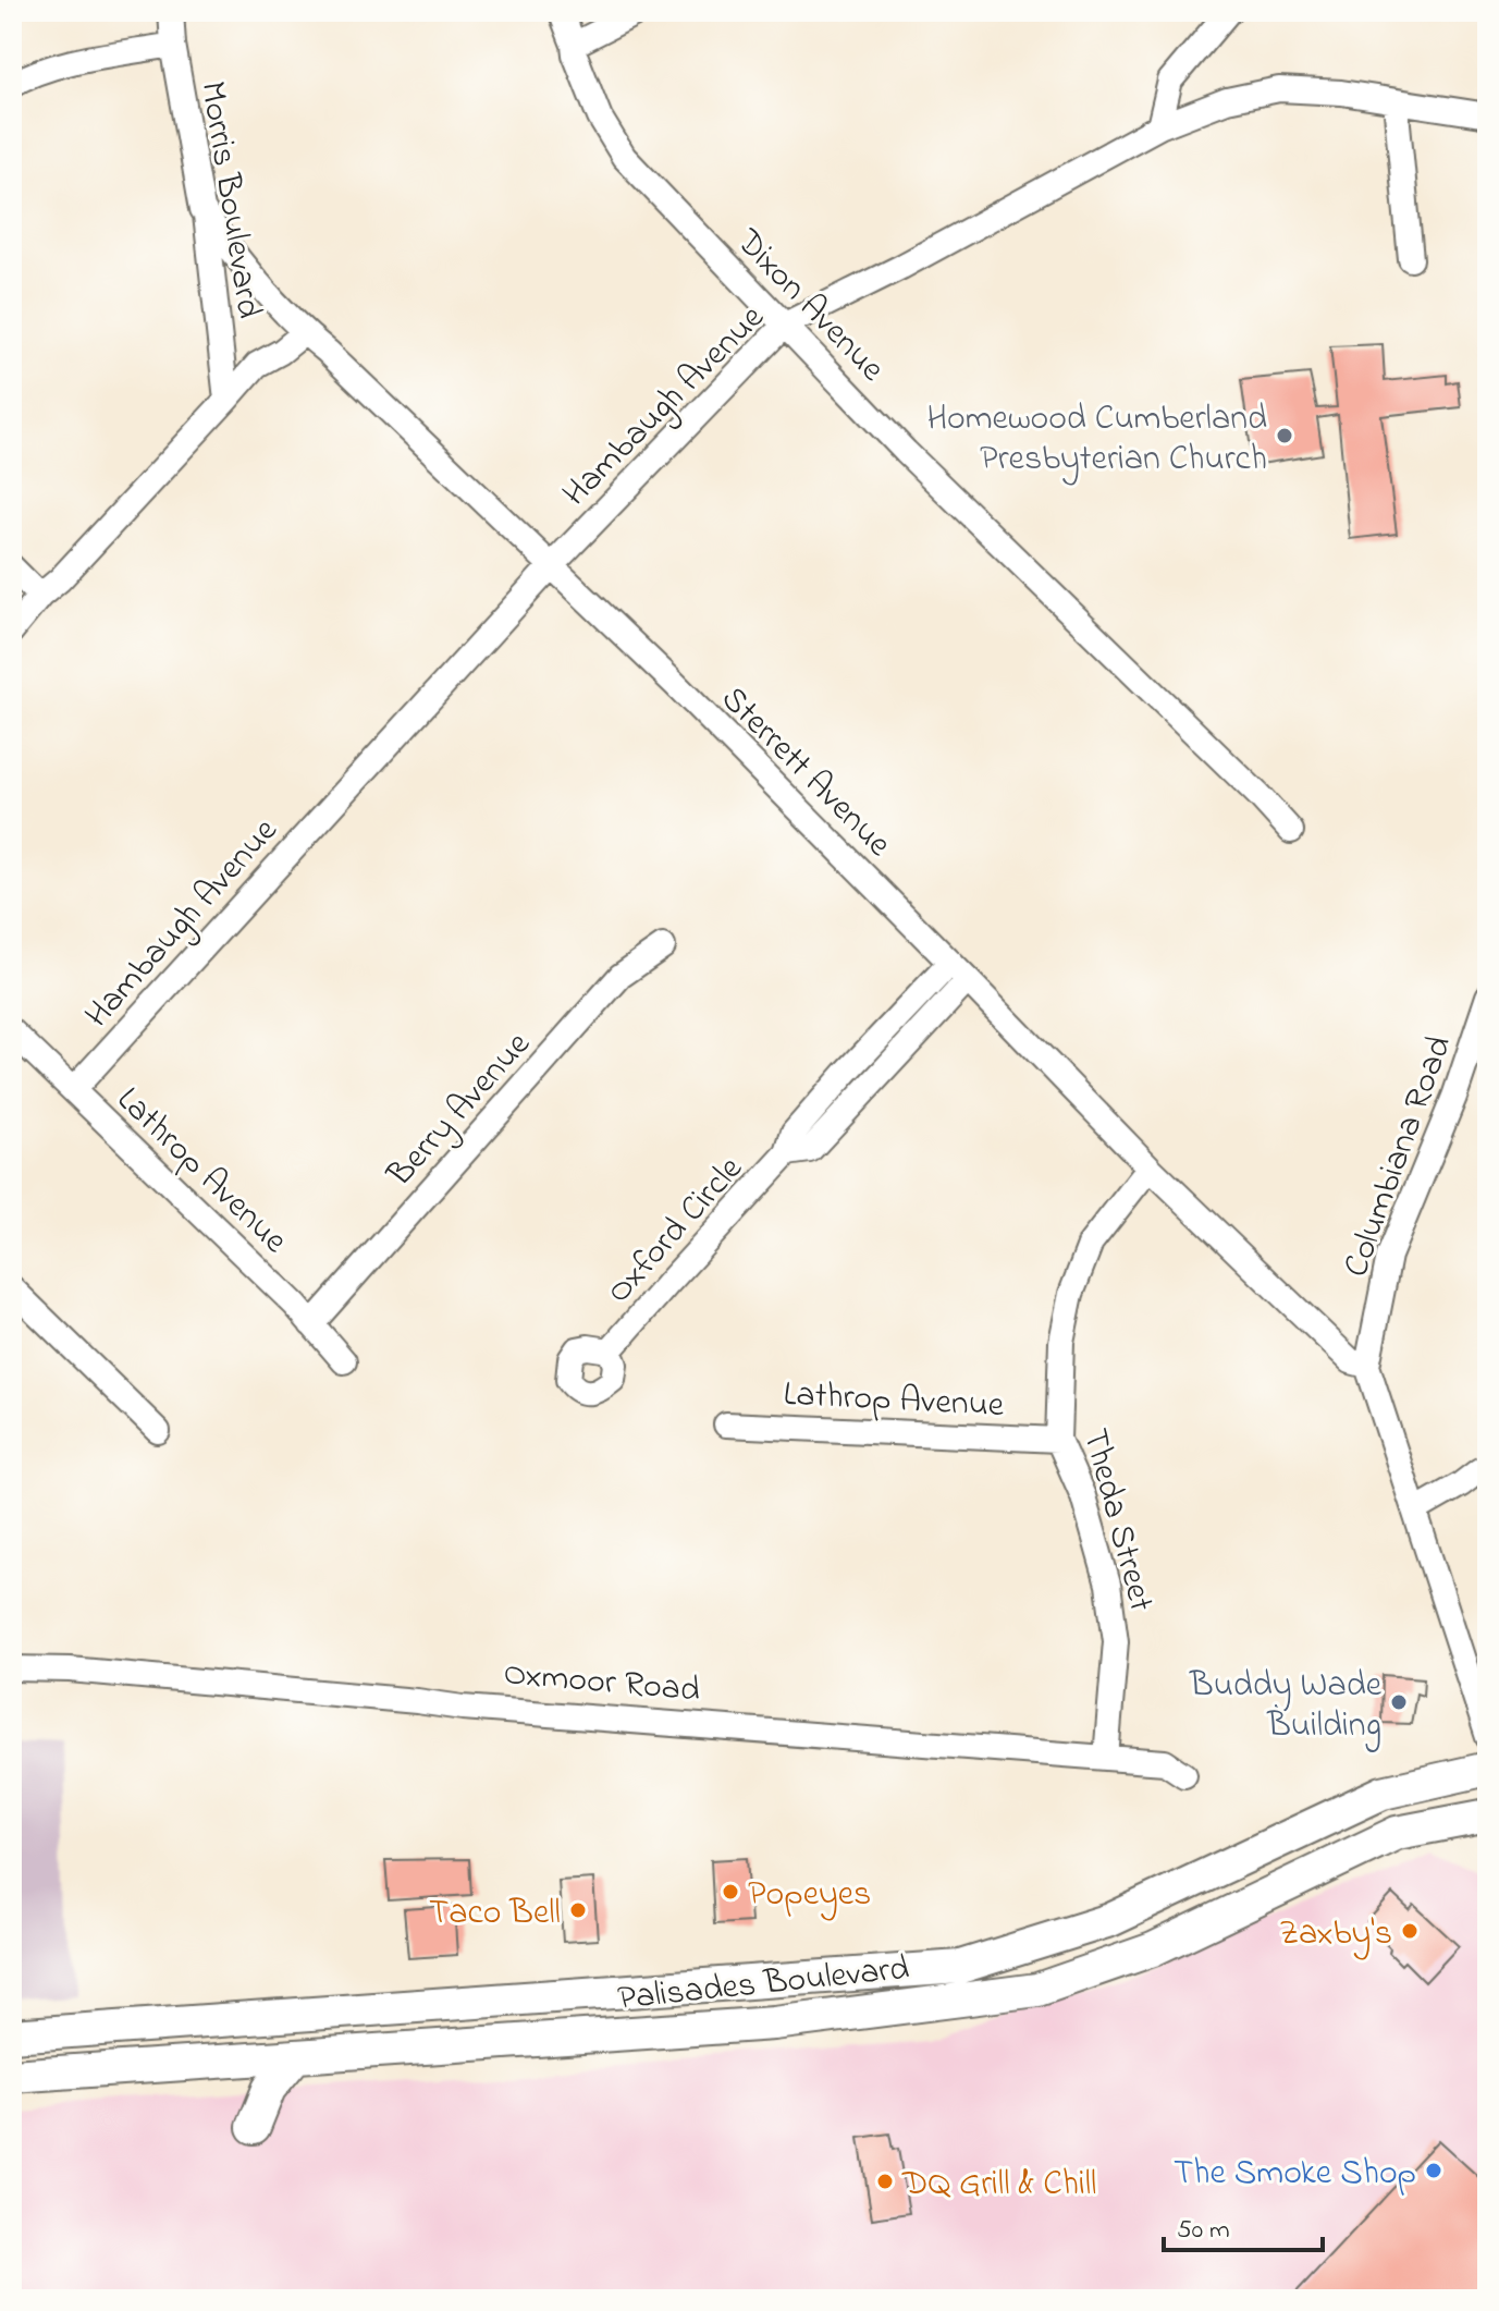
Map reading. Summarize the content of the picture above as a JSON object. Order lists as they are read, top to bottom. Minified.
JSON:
{"streets":{"main road":["Palisades Boulevard"],"street":["Morris Boulevard","Dixon Avenue","Hambaugh Avenue","Sterrett Avenue","Berry Avenue","Columbiana Road","Lathrop Avenue","Oxford Circle","Theda Street","Oxmoor Road"]},"crossings":[["Morris Boulevard","Sterrett Avenue"],["Dixon Avenue","Hambaugh Avenue"],["Hambaugh Avenue","Sterrett Avenue"],["Hambaugh Avenue","Lathrop Avenue"],["Sterrett Avenue","Columbiana Road"],["Sterrett Avenue","Oxford Circle"],["Sterrett Avenue","Theda Street"],["Berry Avenue","Lathrop Avenue"],["Lathrop Avenue","Theda Street"],["Theda Street","Oxmoor Road"]],"places":["Homewood Cumberland Presbyterian Church","Buddy Wade Building","Popeyes","Taco Bell","Zaxby's","The Smoke Shop","DQ Grill & Chill"],"scale_bar":"50 m"}
